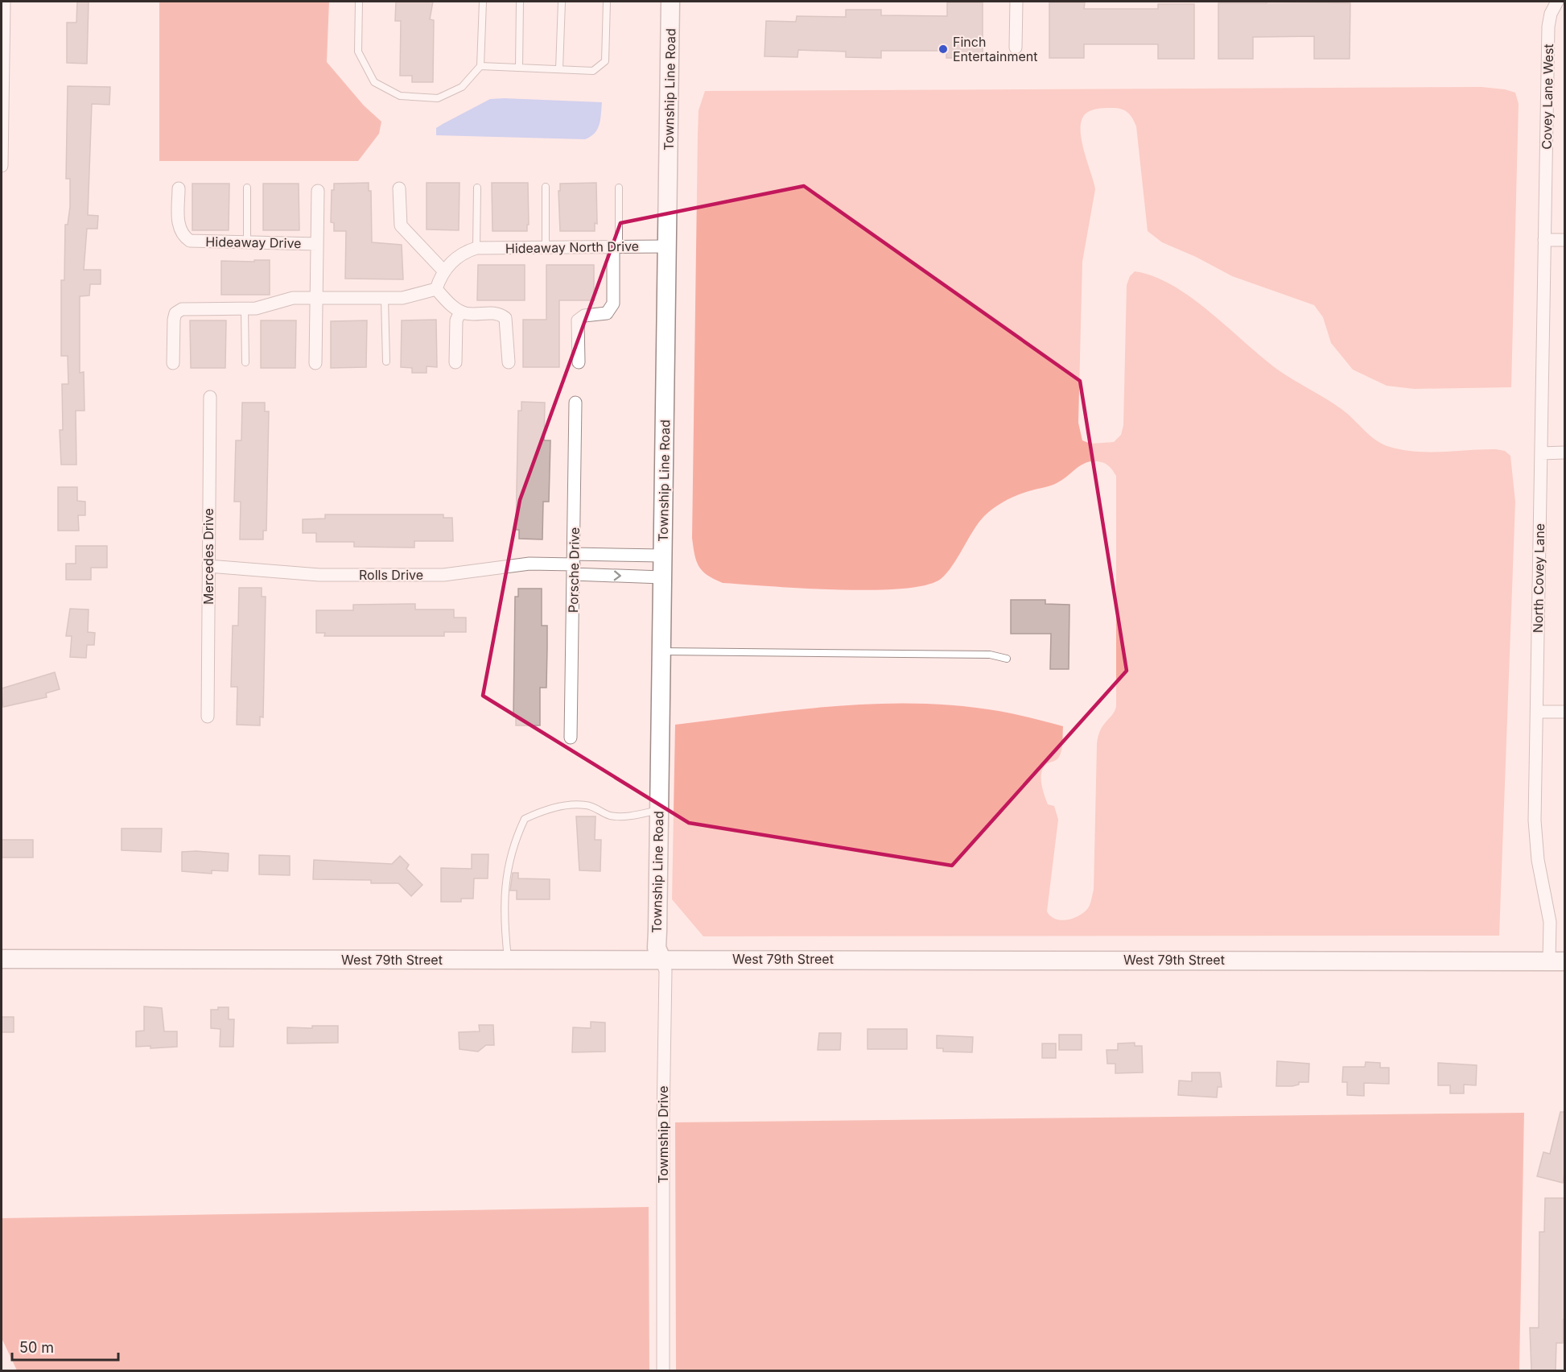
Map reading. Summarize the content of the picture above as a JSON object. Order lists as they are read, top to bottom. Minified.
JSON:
{"streets":{"main road":["Township Line Road","West 79th Street"],"street":["Covey Lane West","Hideaway Drive","Hideaway North Drive","Mercedes Drive","Porsche Drive","Rolls Drive","North Covey Lane","Towmship Drive"]},"crossings":[["Township Line Road","Hideaway North Drive"],["Township Line Road","Rolls Drive"],["Township Line Road","West 79th Street"],["Township Line Road","Towmship Drive"],["Covey Lane West","North Covey Lane"],["Mercedes Drive","Rolls Drive"],["Porsche Drive","Rolls Drive"],["North Covey Lane","West 79th Street"],["West 79th Street","Towmship Drive"]],"places":["Finch Entertainment"],"scale_bar":"50 m"}
